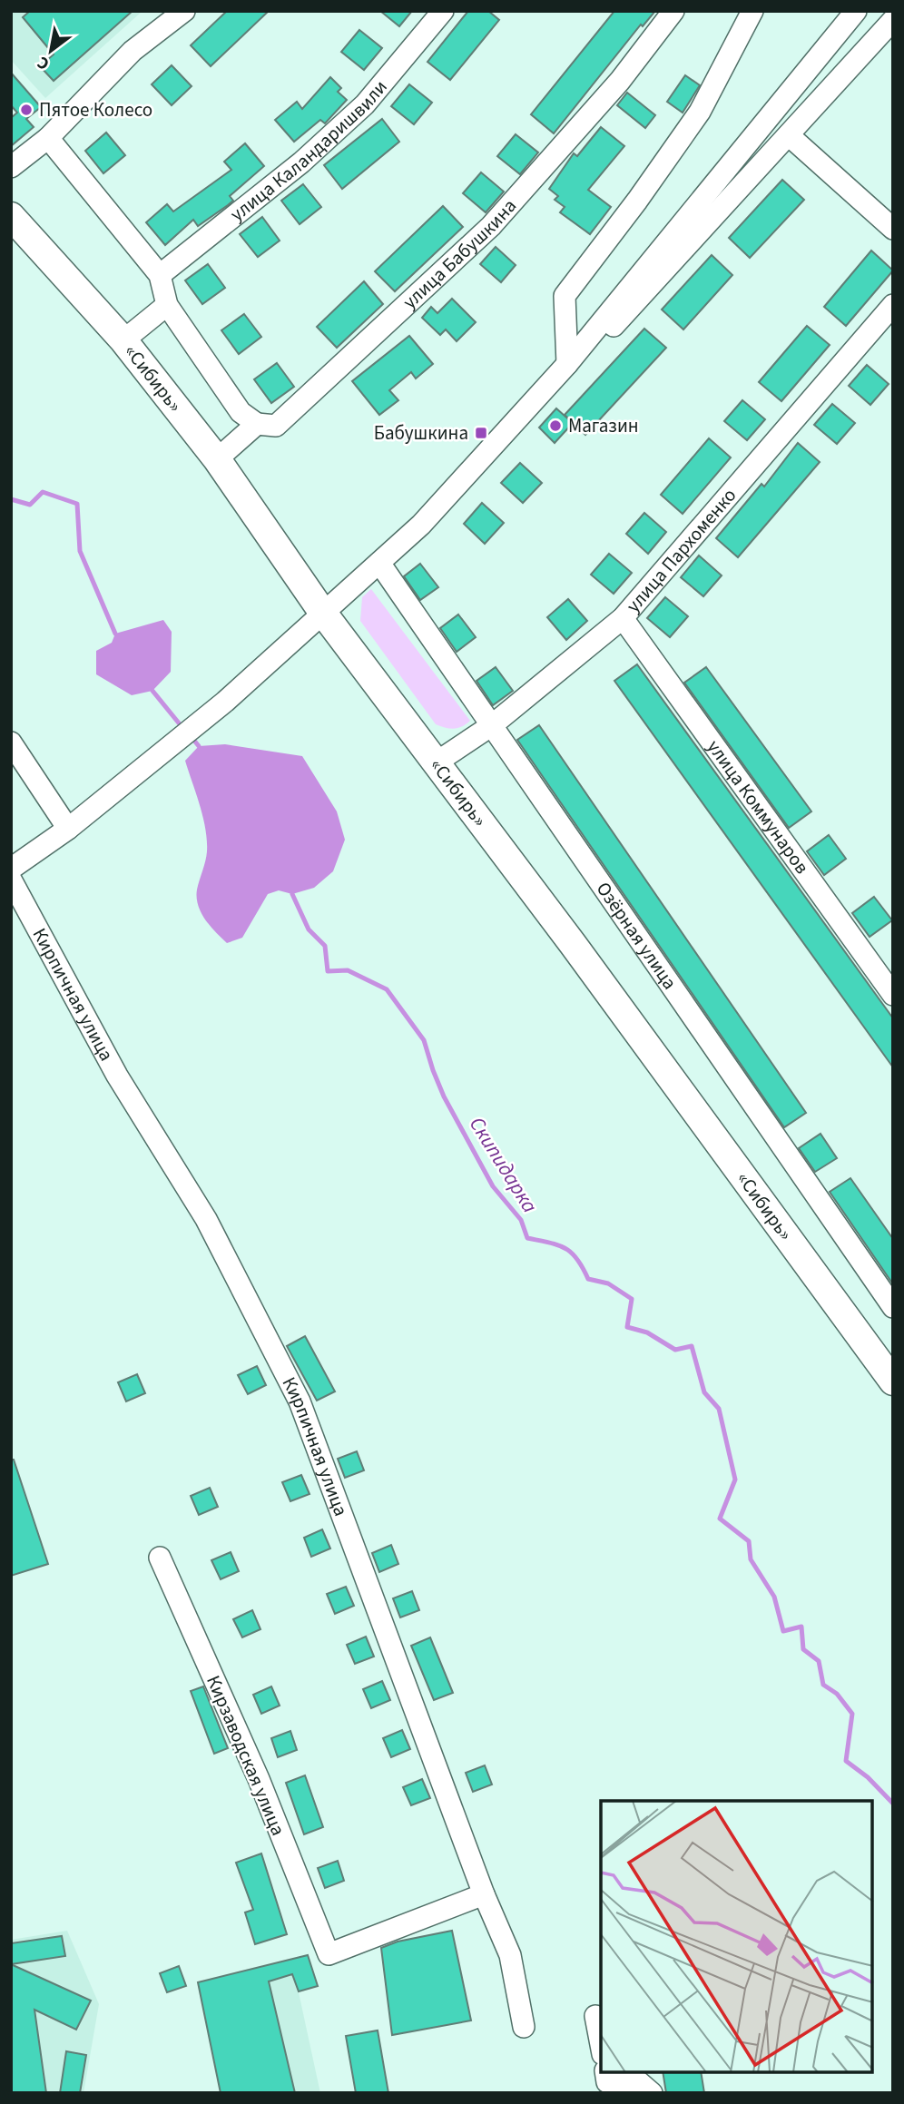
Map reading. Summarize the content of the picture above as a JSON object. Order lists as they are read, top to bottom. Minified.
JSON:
{"streets":{"main road":["«Сибирь»"],"street":["улица Каландаришвили","улица Бабушкина","улица Пархоменко","улица Коммунаров","Озёрная улица","Кирпичная улица","Кирзаводская улица"]},"crossings":[["улица Бабушкина","«Сибирь»"],["«Сибирь»","улица Пархоменко"],["улица Пархоменко","улица Коммунаров"],["улица Пархоменко","Озёрная улица"],["Кирпичная улица","Кирзаводская улица"]],"water":["Скипидарка"],"places":{"other":["Пятое Колесо","Магазин"],"transit":["Бабушкина"]},"north":"bottom left"}
